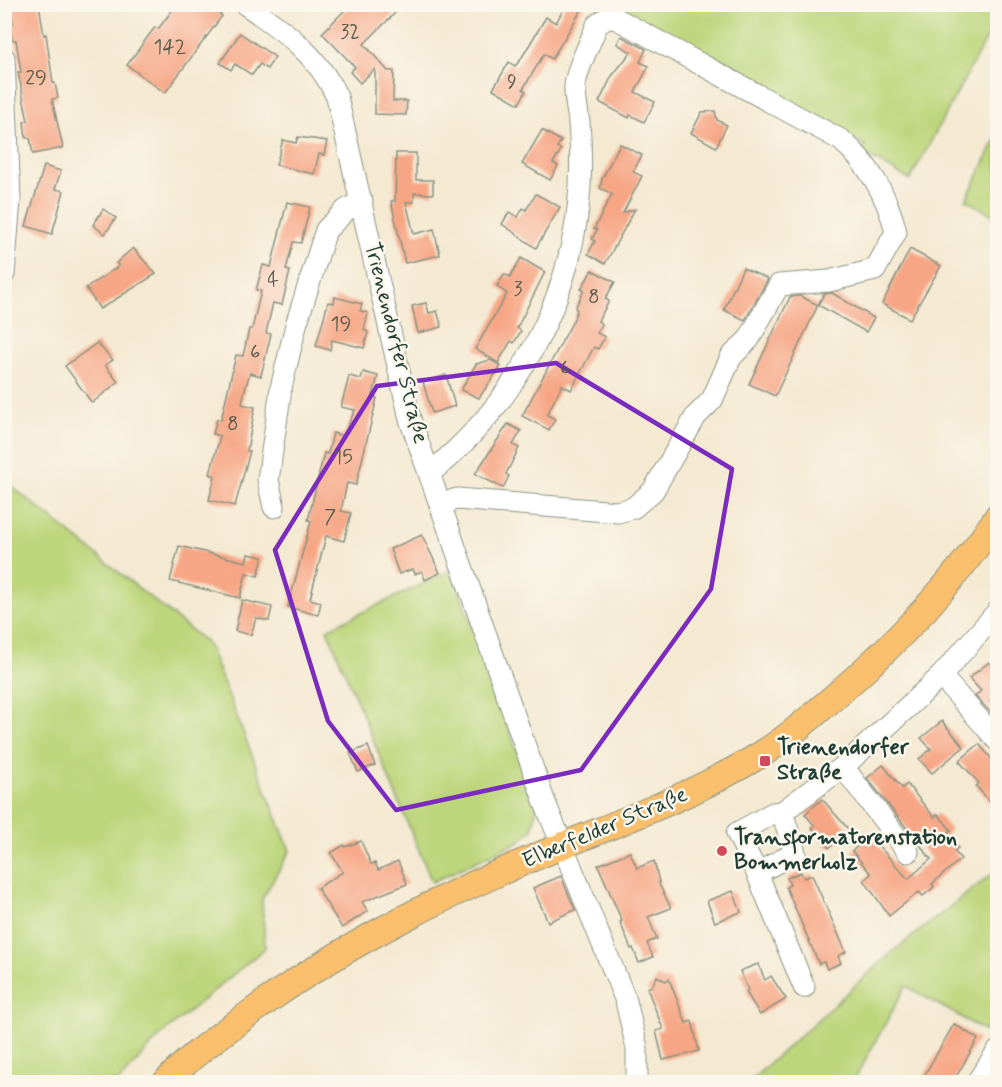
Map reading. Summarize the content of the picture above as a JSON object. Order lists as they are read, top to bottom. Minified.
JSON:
{"streets":{"main road":["Elberfelder Straße"],"street":["Trienendorfer Straße"]},"crossings":[["Trienendorfer Straße","Elberfelder Straße"]],"places":{"transit":["Trienendorfer Straße"],"other":["Transformatorenstation Bommerholz"]},"house_numbers":["32","142","29","9","4","3","8","19","6","6","8","15","7"]}
